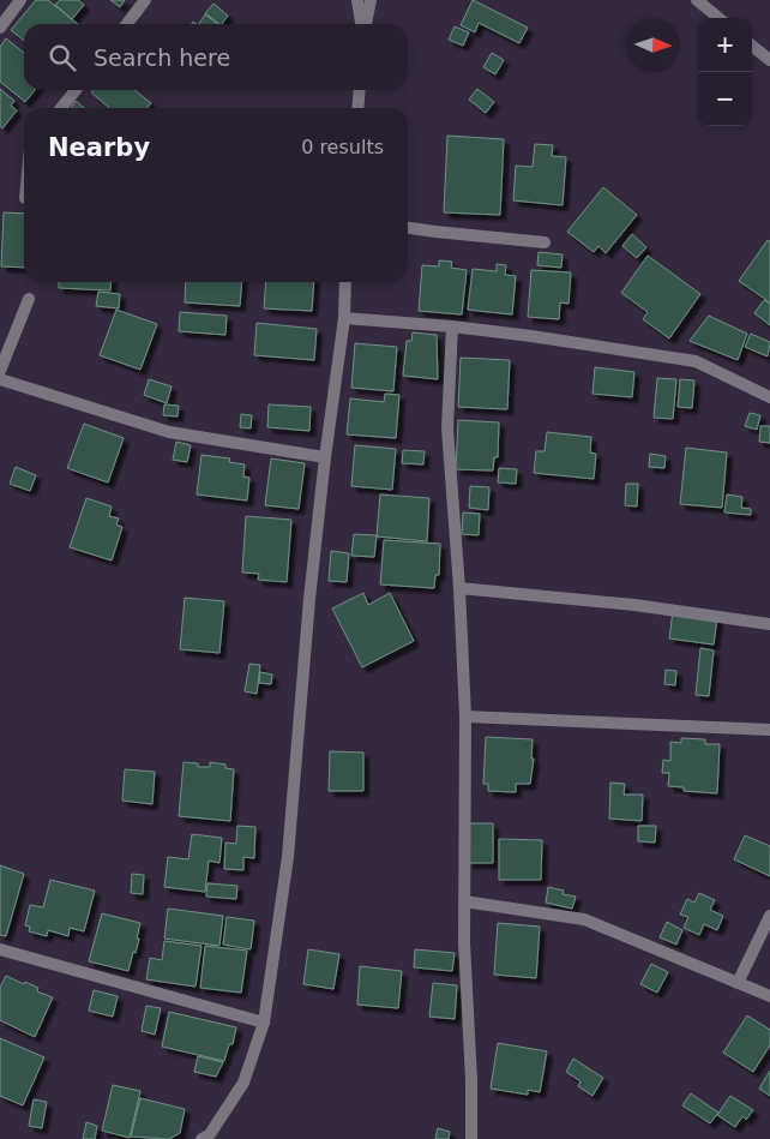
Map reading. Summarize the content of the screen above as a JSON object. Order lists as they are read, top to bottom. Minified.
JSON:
{"north":"right","page":{"map_buttons":["+","−"],"search":"Search here","heading":["Nearby","0 results"]}}
